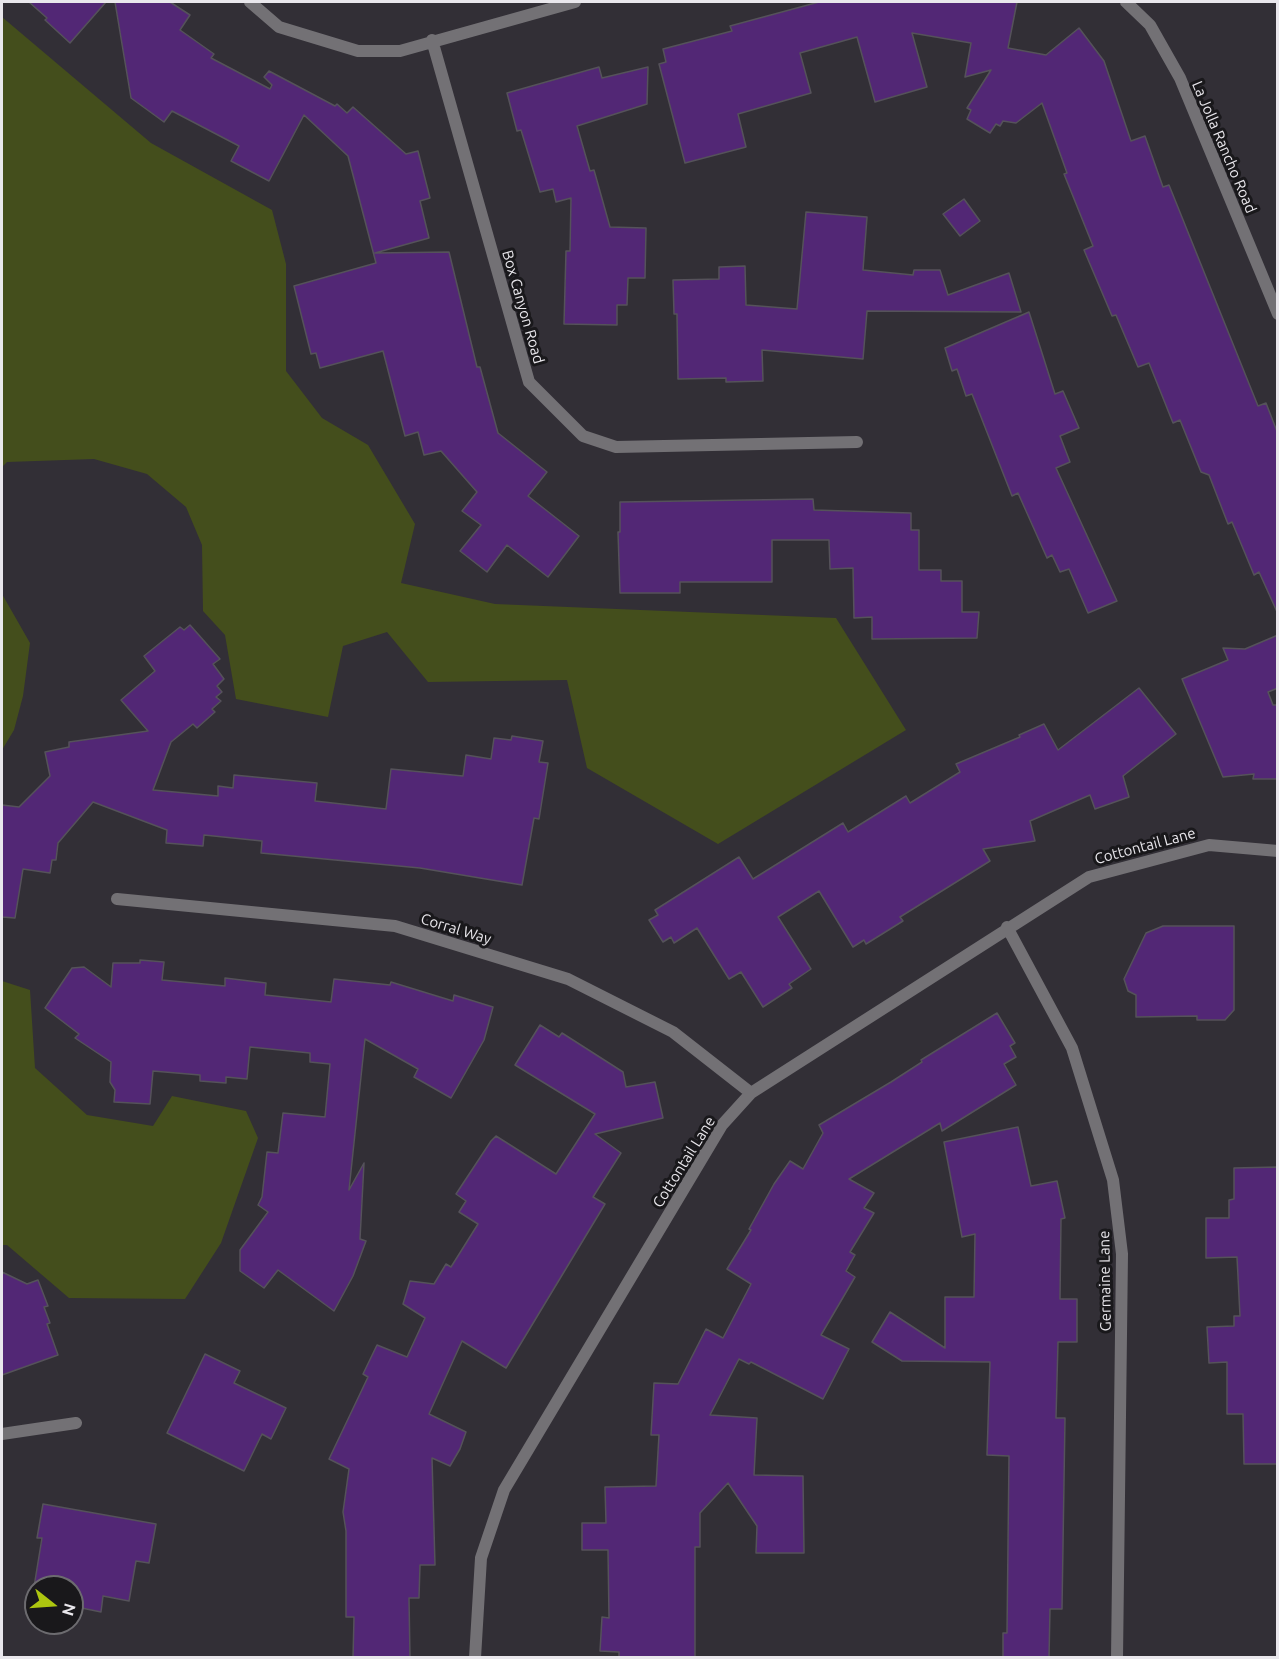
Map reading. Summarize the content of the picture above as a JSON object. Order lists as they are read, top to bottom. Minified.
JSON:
{"streets":{"street":["La Jolla Rancho Road","Box Canyon Road","Cottontail Lane","Corral Way","Germaine Lane"]},"crossings":[["Cottontail Lane","Corral Way"],["Cottontail Lane","Germaine Lane"]],"north":"right"}
